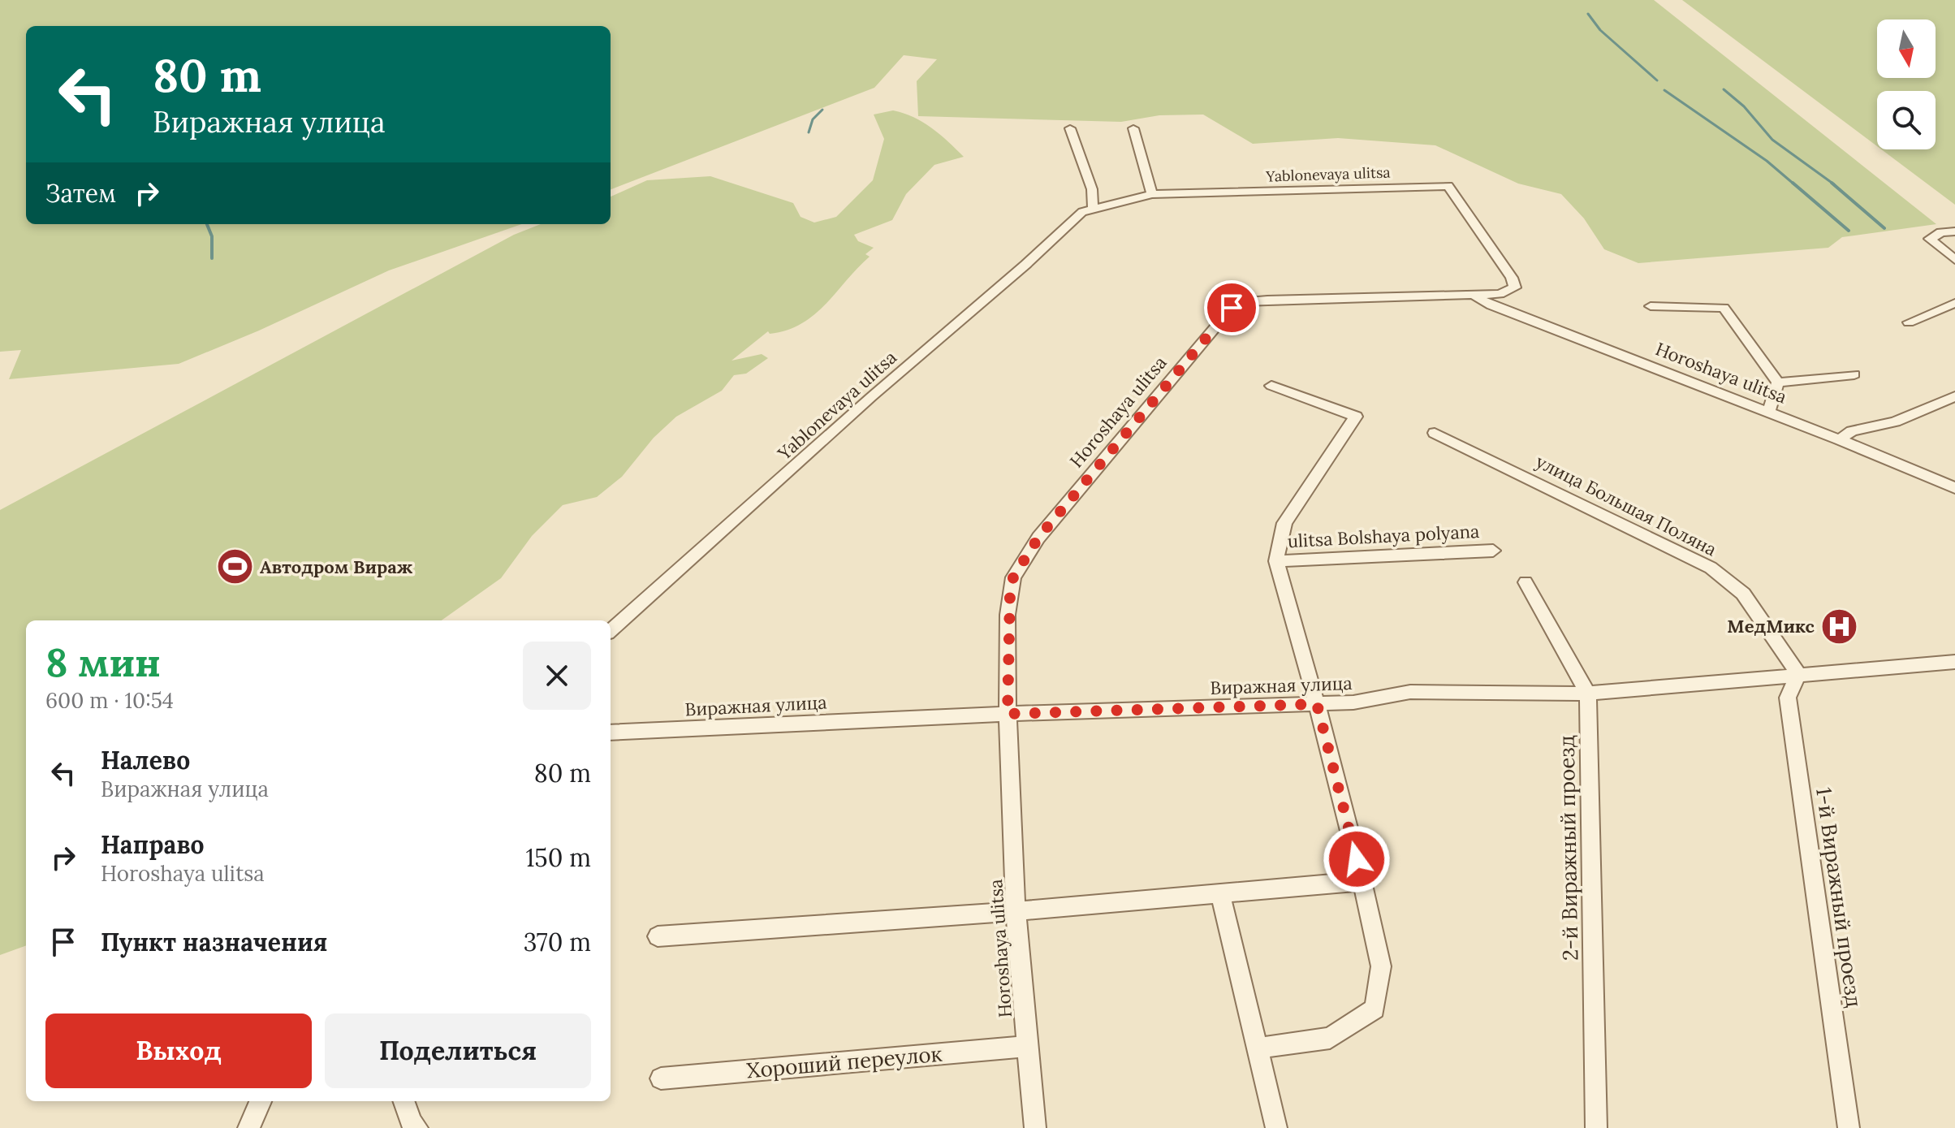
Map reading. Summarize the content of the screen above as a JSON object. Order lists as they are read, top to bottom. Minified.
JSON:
{"streets":{"street":["Yablonevaya ulitsa","Horoshaya ulitsa","улица Большая Поляна","ulitsa Bolshaya polyana","Виражная улица","2-й Виражный проезд","1-й Виражный проезд","Хороший переулок"]},"crossings":[["Yablonevaya ulitsa","Horoshaya ulitsa"],["Horoshaya ulitsa","Виражная улица"],["Horoshaya ulitsa","Хороший переулок"],["улица Большая Поляна","Виражная улица"],["улица Большая Поляна","1-й Виражный проезд"],["ulitsa Bolshaya polyana","Виражная улица"],["Виражная улица","2-й Виражный проезд"],["Виражная улица","1-й Виражный проезд"]],"places":{"sports":["Автодром Вираж"],"hospital":["МедМикс"]},"north":"bottom","page":{"turn":["80 m","Виражная улица"],"then":"Затем","heading":["8 мин","600 m · 10:54"],"list":[{"name":"Налево","note":"Виражная улица","value":"80 m"},{"name":"Направо","note":"Horoshaya ulitsa","value":"150 m"},{"name":"Пункт назначения","value":"370 m"}],"buttons":["Выход","Поделиться"]}}
